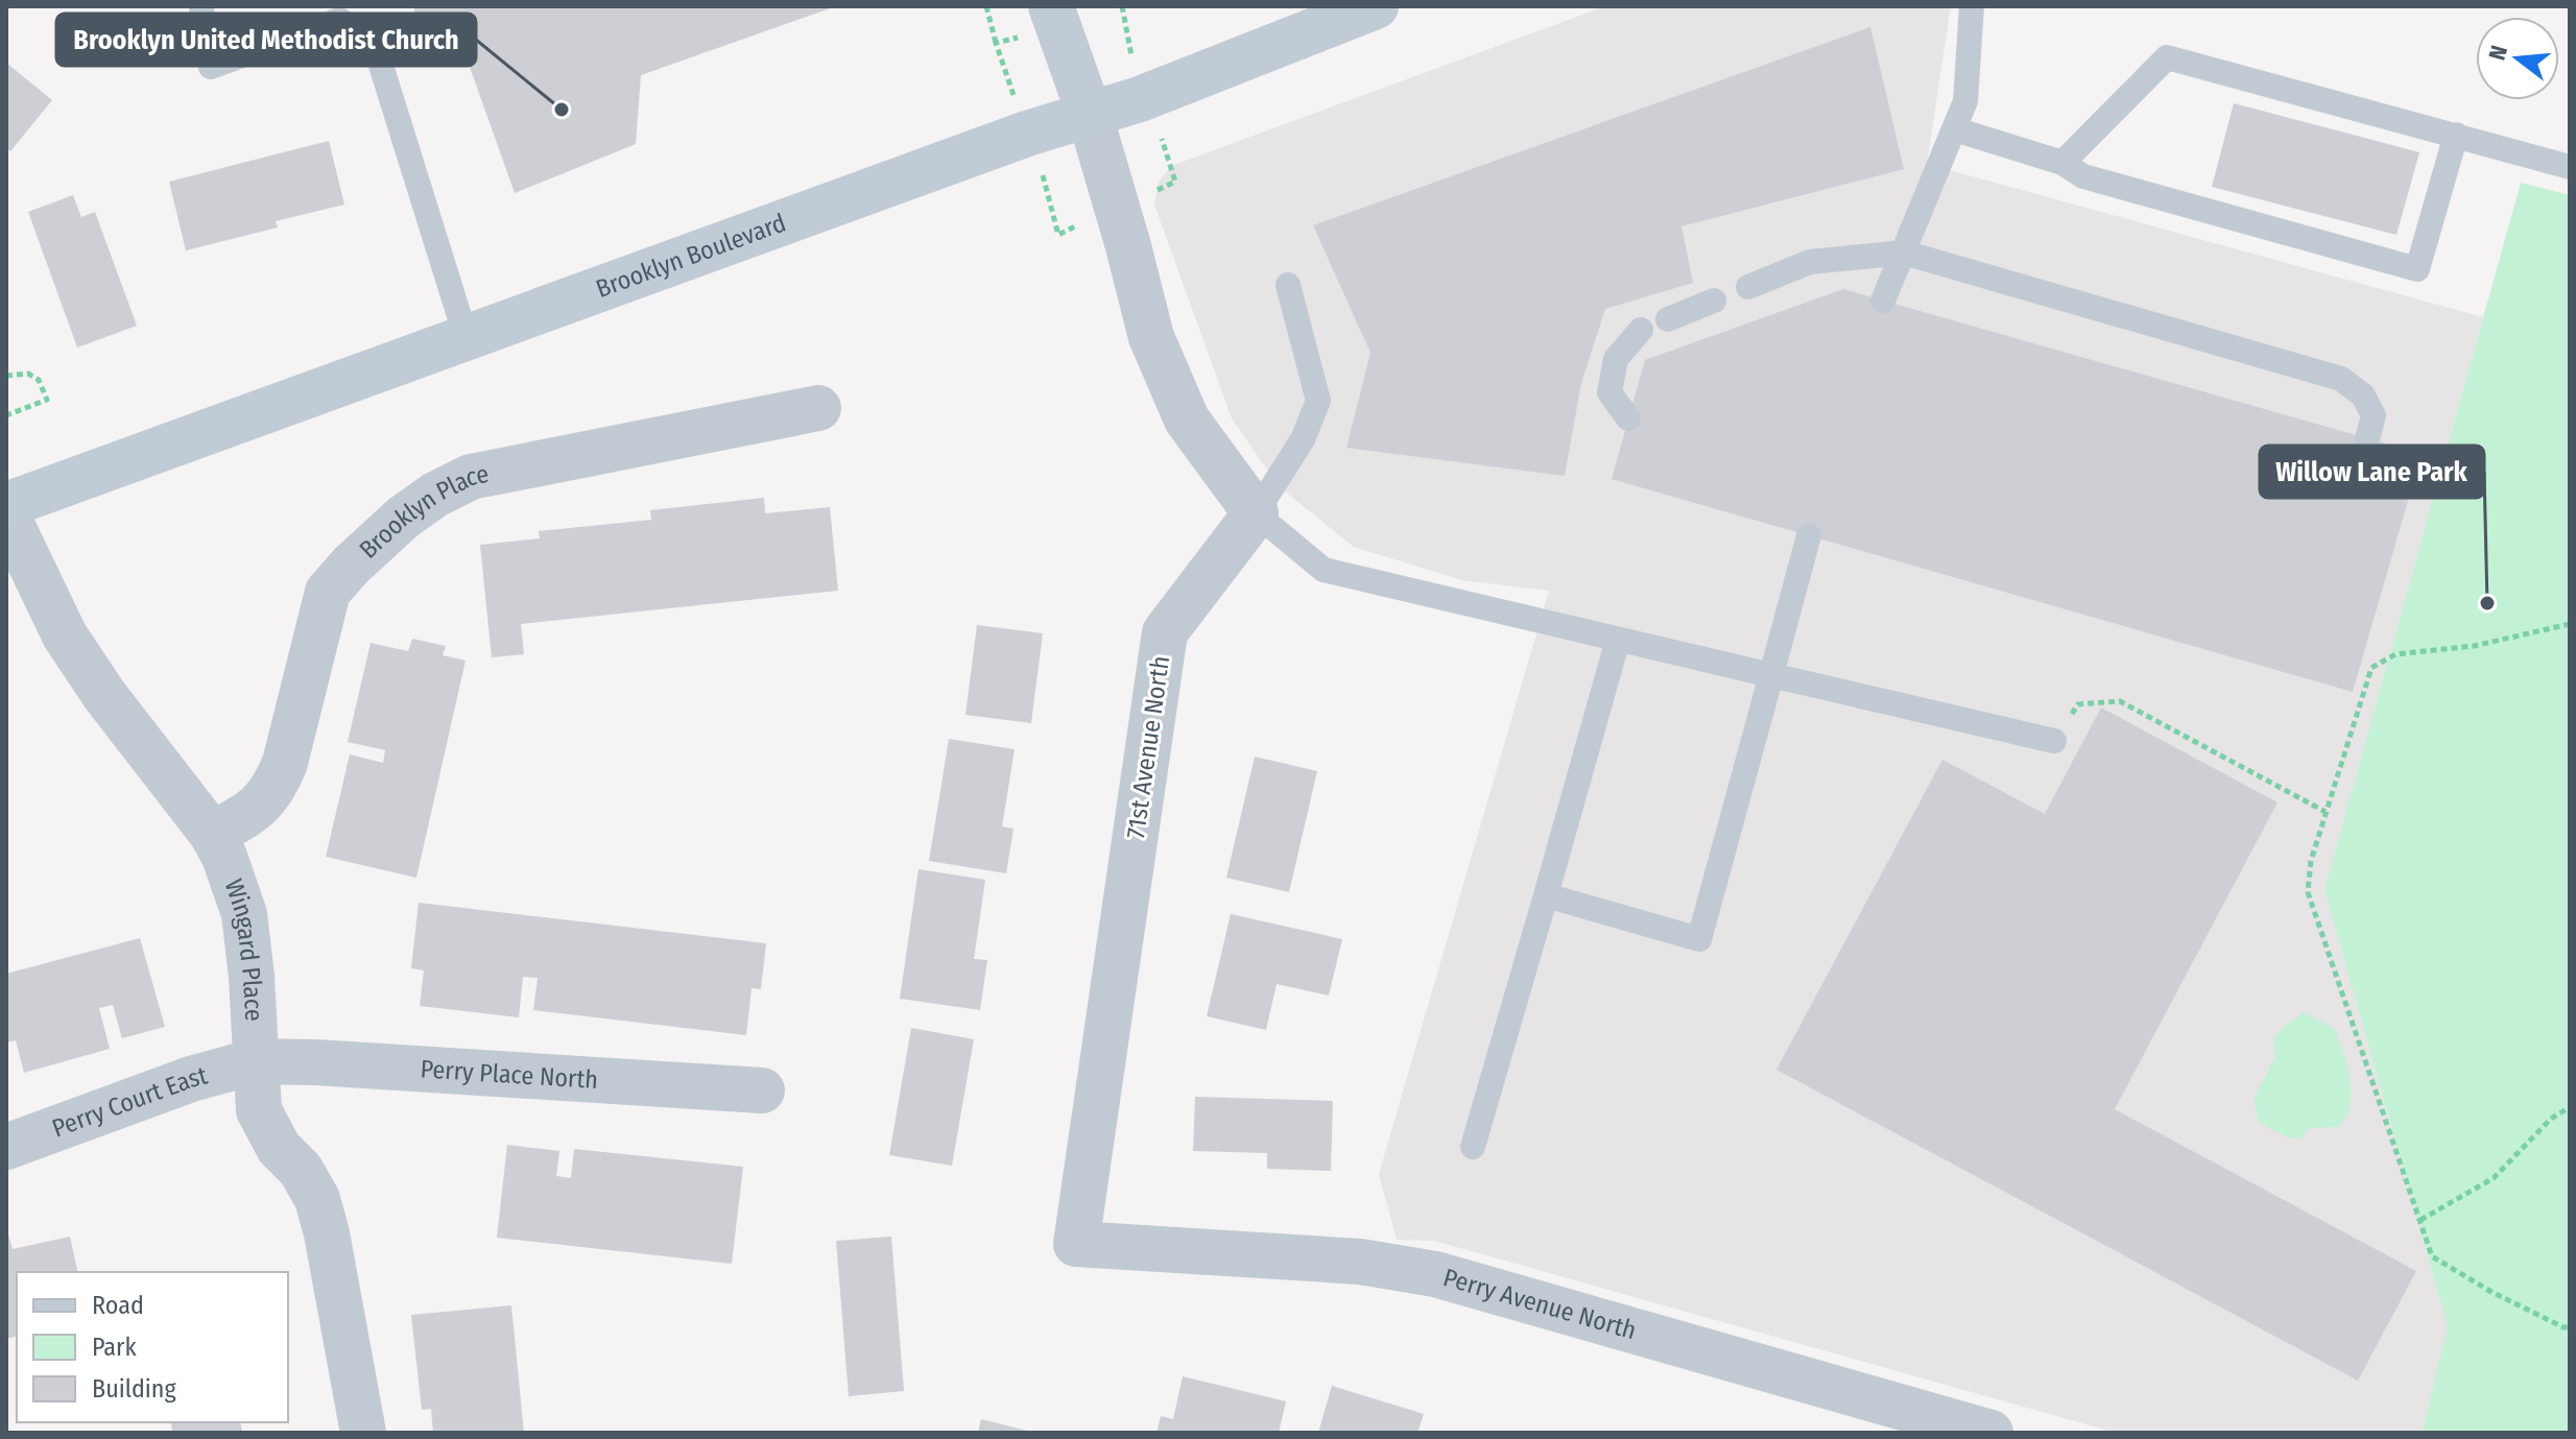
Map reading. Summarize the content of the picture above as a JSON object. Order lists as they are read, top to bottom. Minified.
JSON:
{"streets":{"main road":["Brooklyn Boulevard"],"street":["Brooklyn Place","71st Avenue North","Wingard Place","Perry Place North","Perry Court East","Perry Avenue North"]},"crossings":[["Brooklyn Place","Wingard Place"],["71st Avenue North","Perry Avenue North"],["Wingard Place","Perry Place North"],["Wingard Place","Perry Court East"],["Perry Place North","Perry Court East"]],"places":["Brooklyn United Methodist Church","Willow Lane Park"],"legend":["Road","Park","Building"],"north":"left"}
